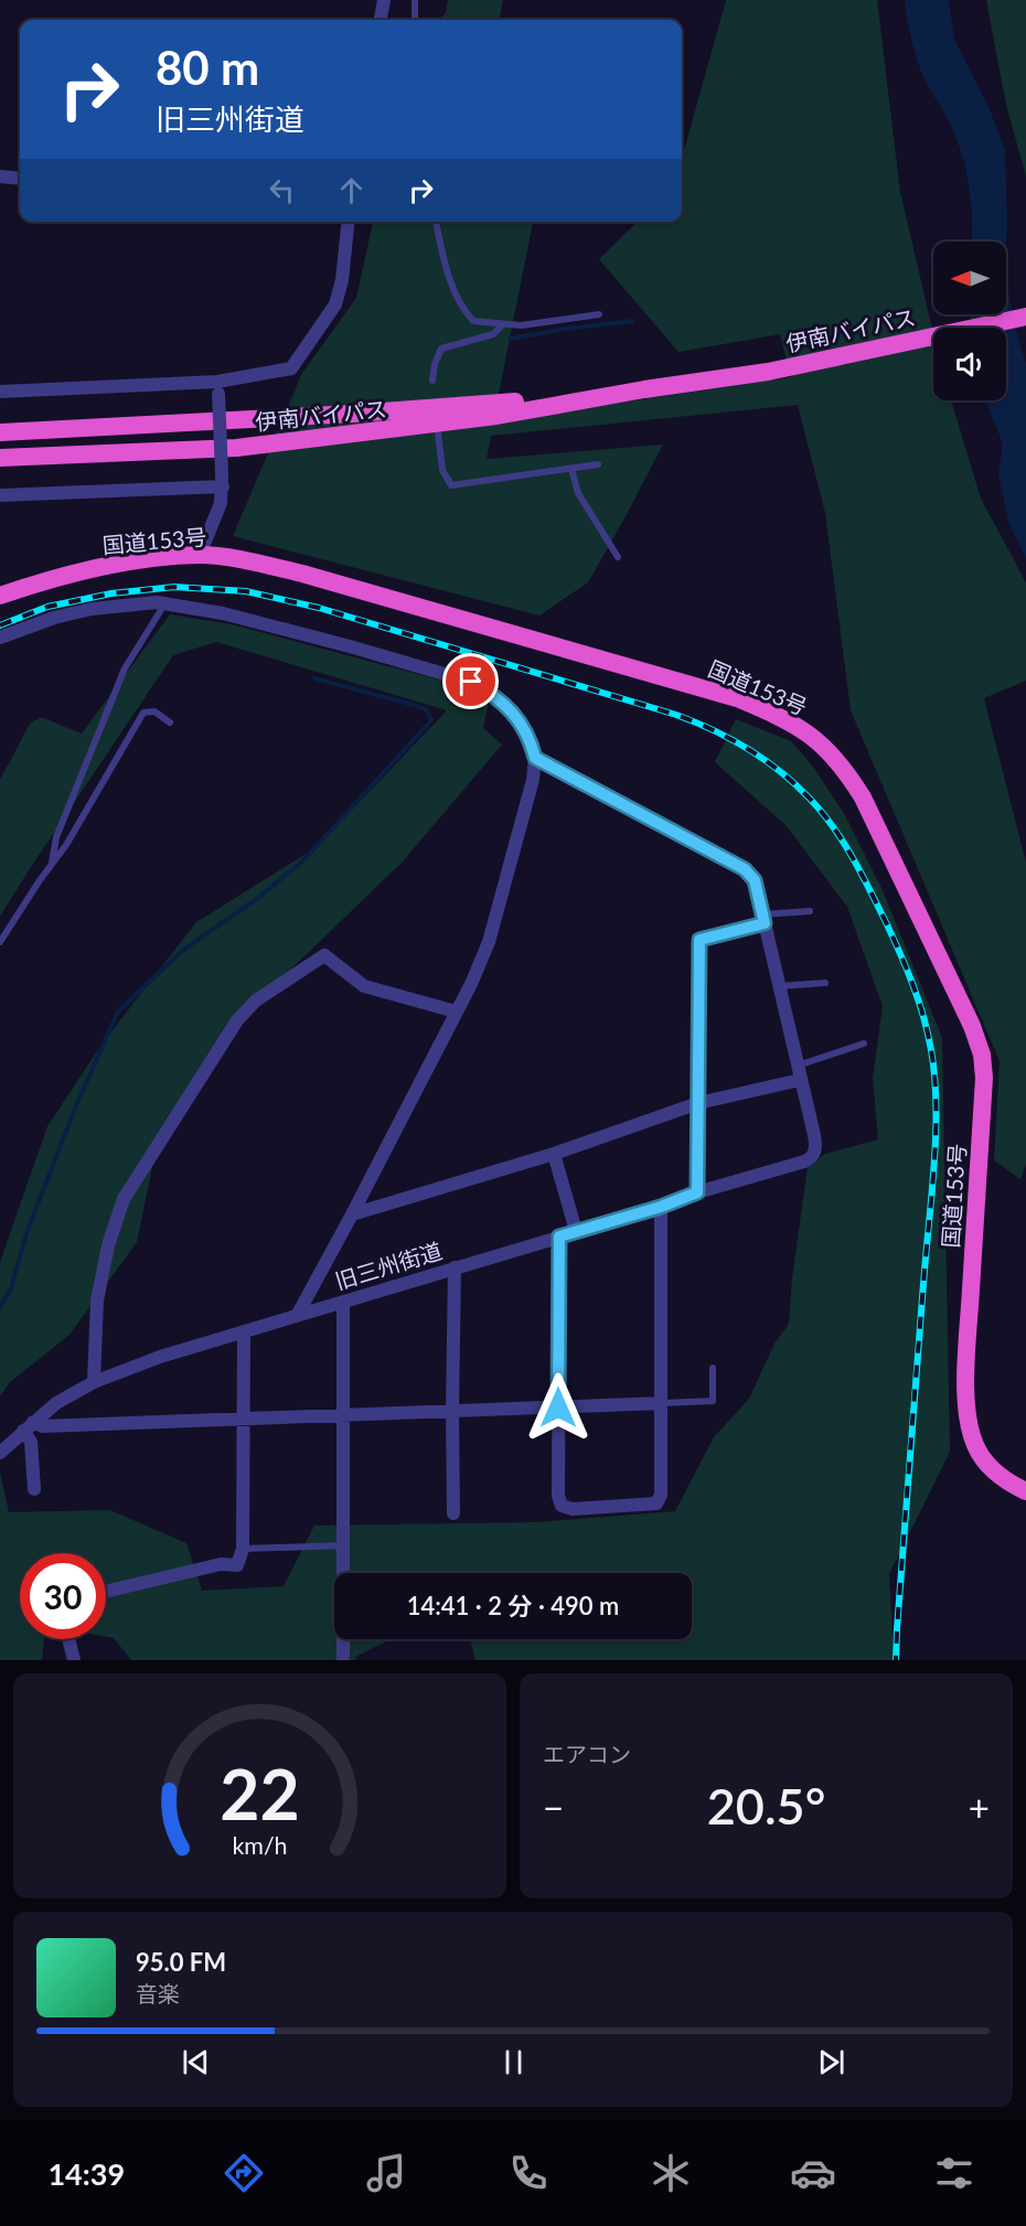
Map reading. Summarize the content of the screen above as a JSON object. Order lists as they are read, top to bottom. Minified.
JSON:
{"streets":{"highway":["伊南バイパス","国道153号"],"street":["旧三州街道"]},"north":"left","page":{"turn":["80 m","旧三州街道"],"limit":"30","trip":"14:41 · 2 分 · 490 m","tile":"エアコン","heat":["−","20.5°","+"],"song":["95.0 FM","音楽"],"tabs":"14:39","gauge":["22","km/h"]}}
